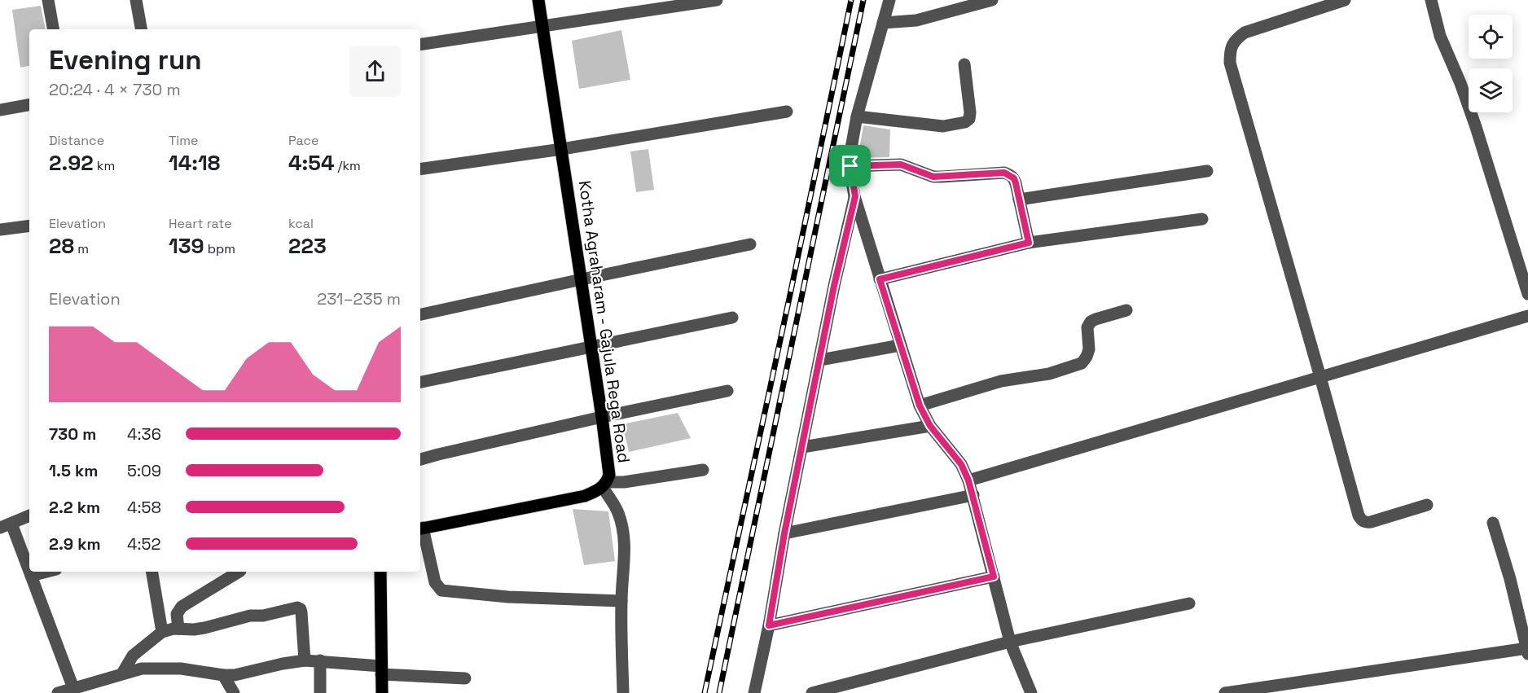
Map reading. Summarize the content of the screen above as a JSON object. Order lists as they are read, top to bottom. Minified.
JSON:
{"streets":{"main road":["Kotha Agraharam - Gajula Rega Road"]},"page":{"heading":["Evening run","20:24 · 4 × 730 m"],"stats":[["Distance","2.92 km"],["Time","14:18"],["Pace","4:54 /km"],["Elevation","28 m"],["Heart rate","139 bpm"],["kcal","223"]],"chart":["Elevation","231–235 m"],"list":[{"name":"730 m","note":"4:36"},{"name":"1.5 km","note":"5:09"},{"name":"2.2 km","note":"4:58"},{"name":"2.9 km","note":"4:52"}]}}
